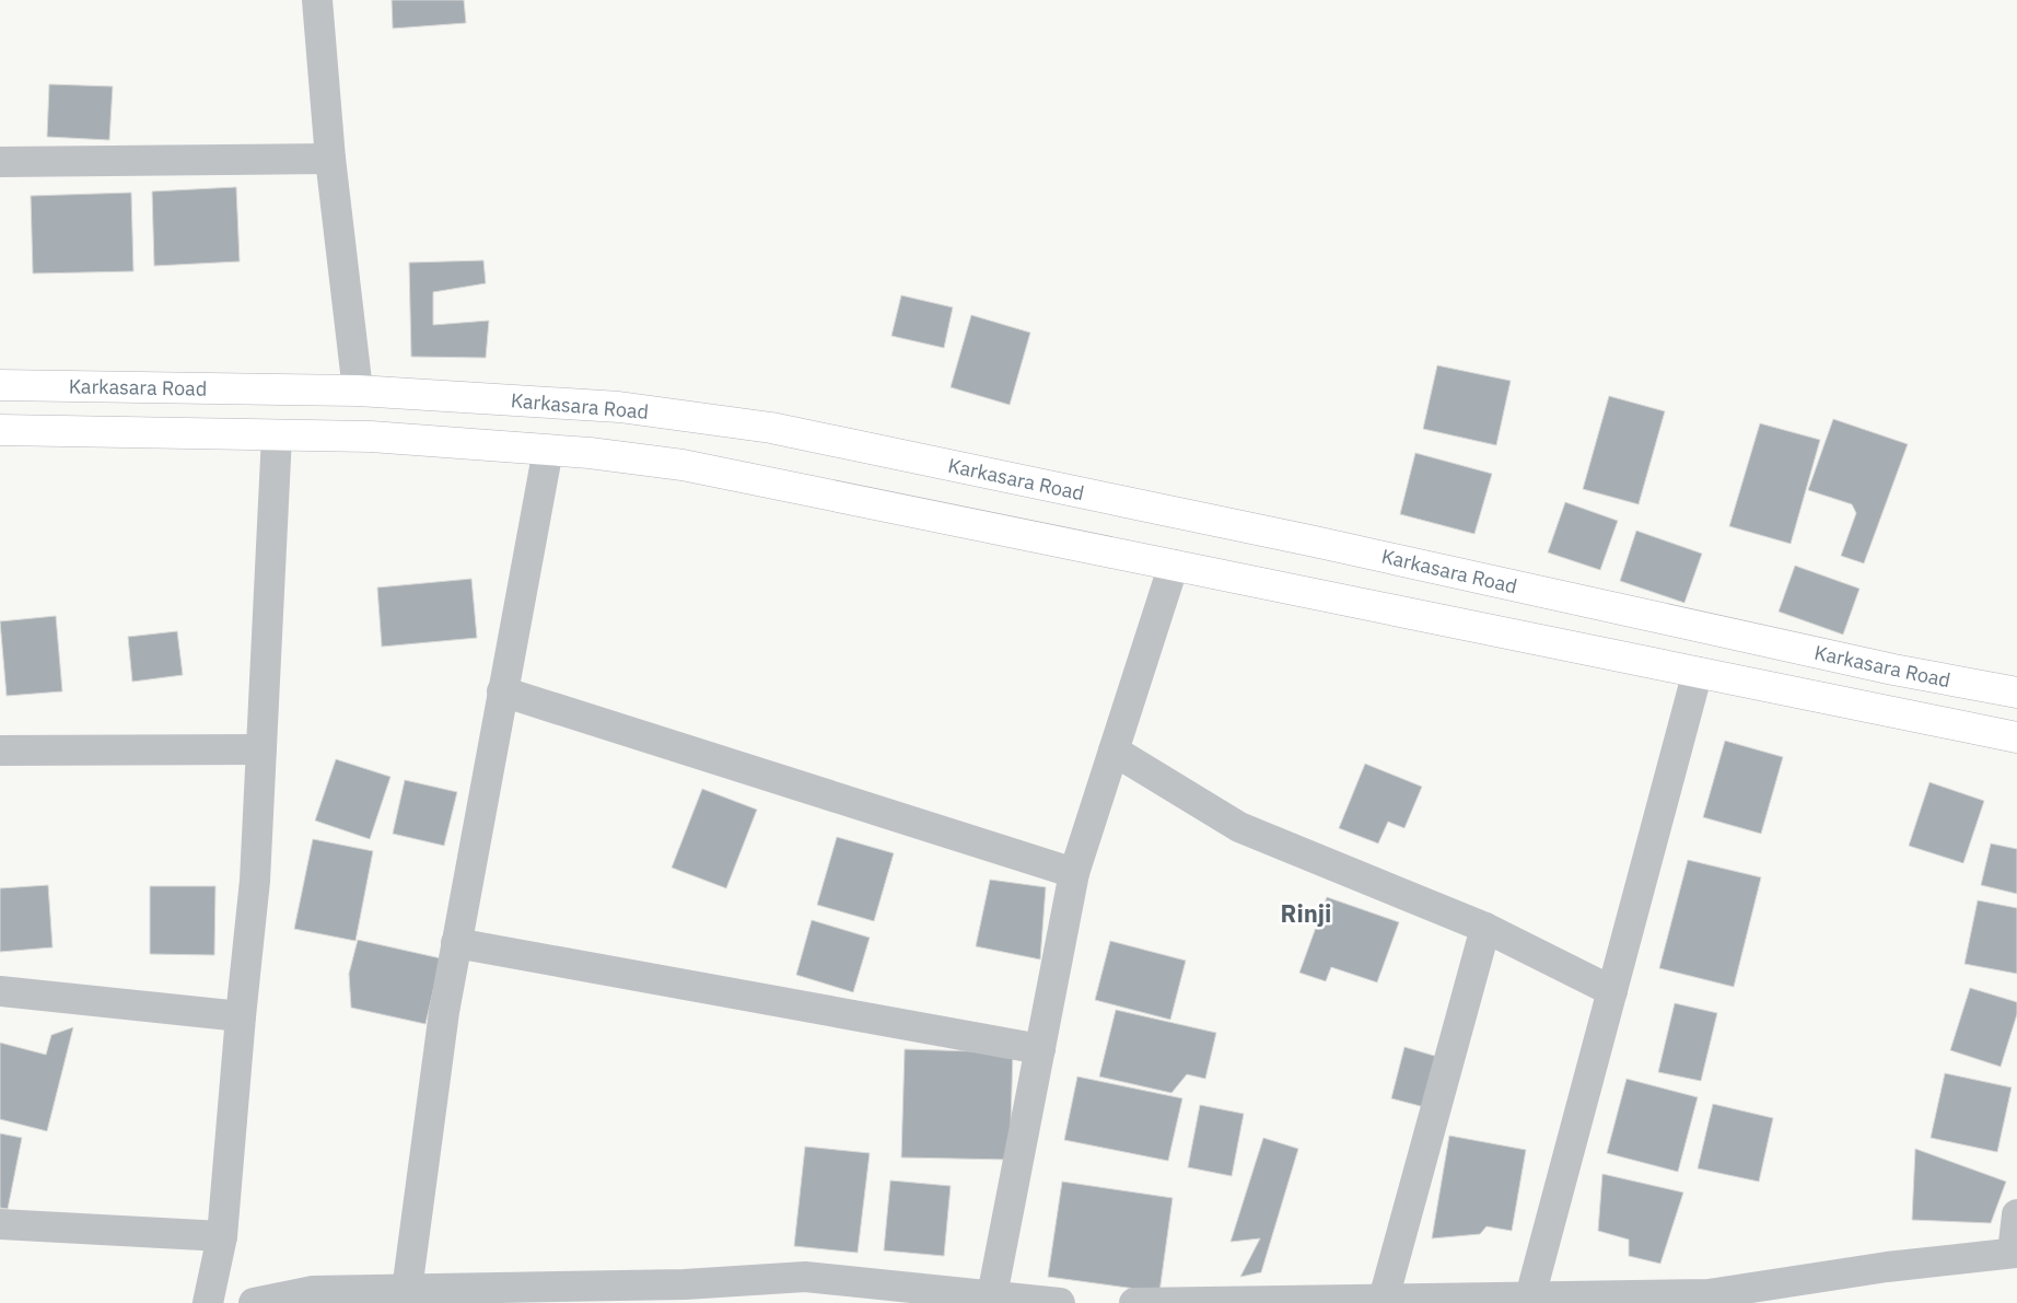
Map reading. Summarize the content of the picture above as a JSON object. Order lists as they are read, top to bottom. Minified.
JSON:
{"streets":{"main road":["Karkasara Road"]},"districts":["Rinji"]}
